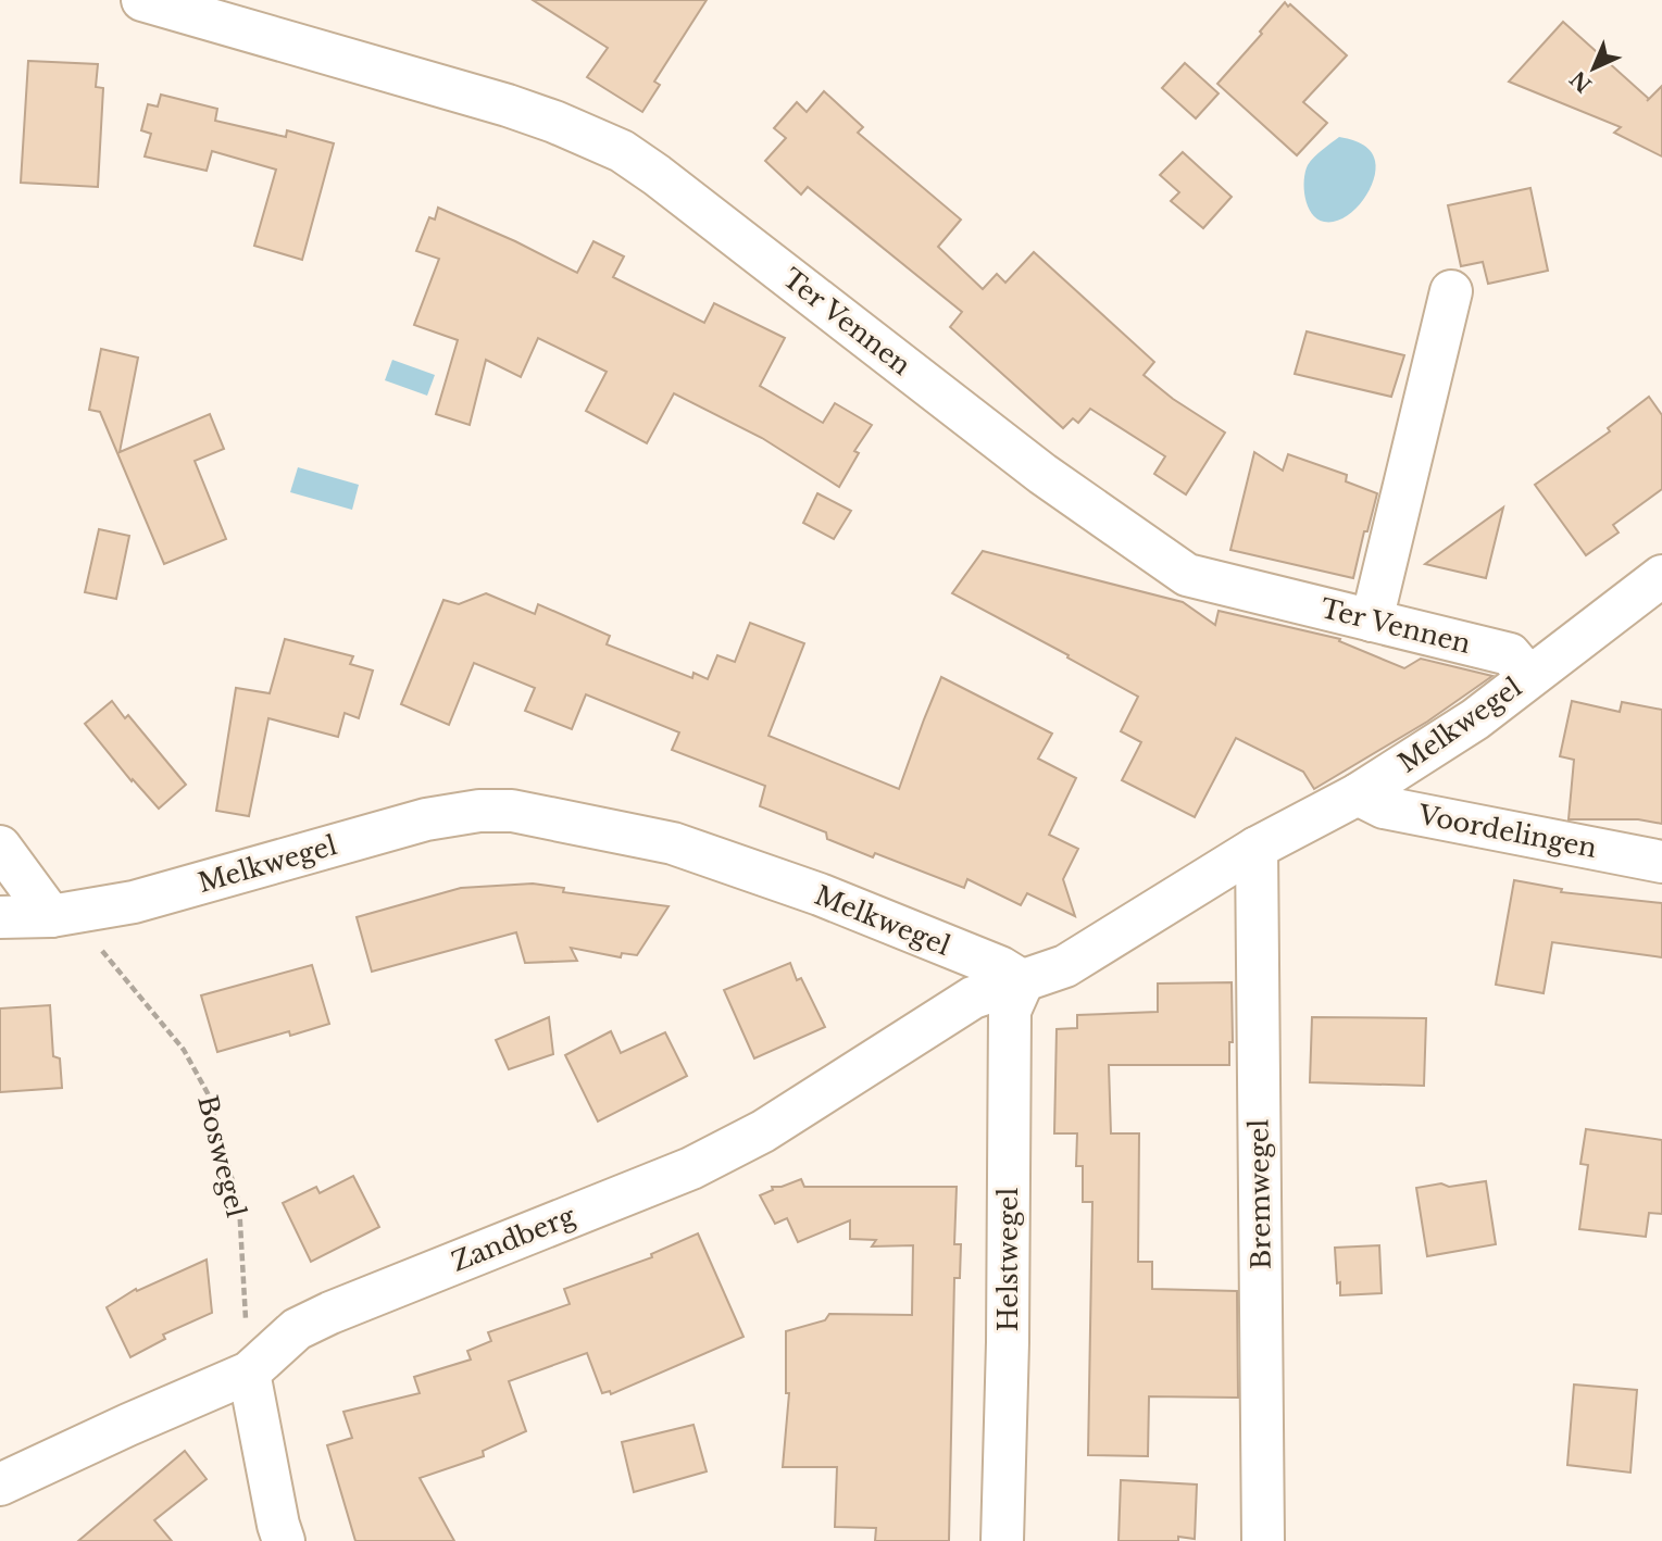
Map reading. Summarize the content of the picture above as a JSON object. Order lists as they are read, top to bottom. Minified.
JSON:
{"streets":{"street":["Ter Vennen","Melkwegel","Voordelingen","Bremwegel","Zandberg","Helstwegel"],"path":["Boswegel"]},"crossings":[["Ter Vennen","Melkwegel"],["Melkwegel","Voordelingen"],["Melkwegel","Boswegel"],["Melkwegel","Bremwegel"],["Melkwegel","Zandberg"],["Melkwegel","Helstwegel"],["Boswegel","Zandberg"],["Zandberg","Helstwegel"]],"north":"bottom left"}
